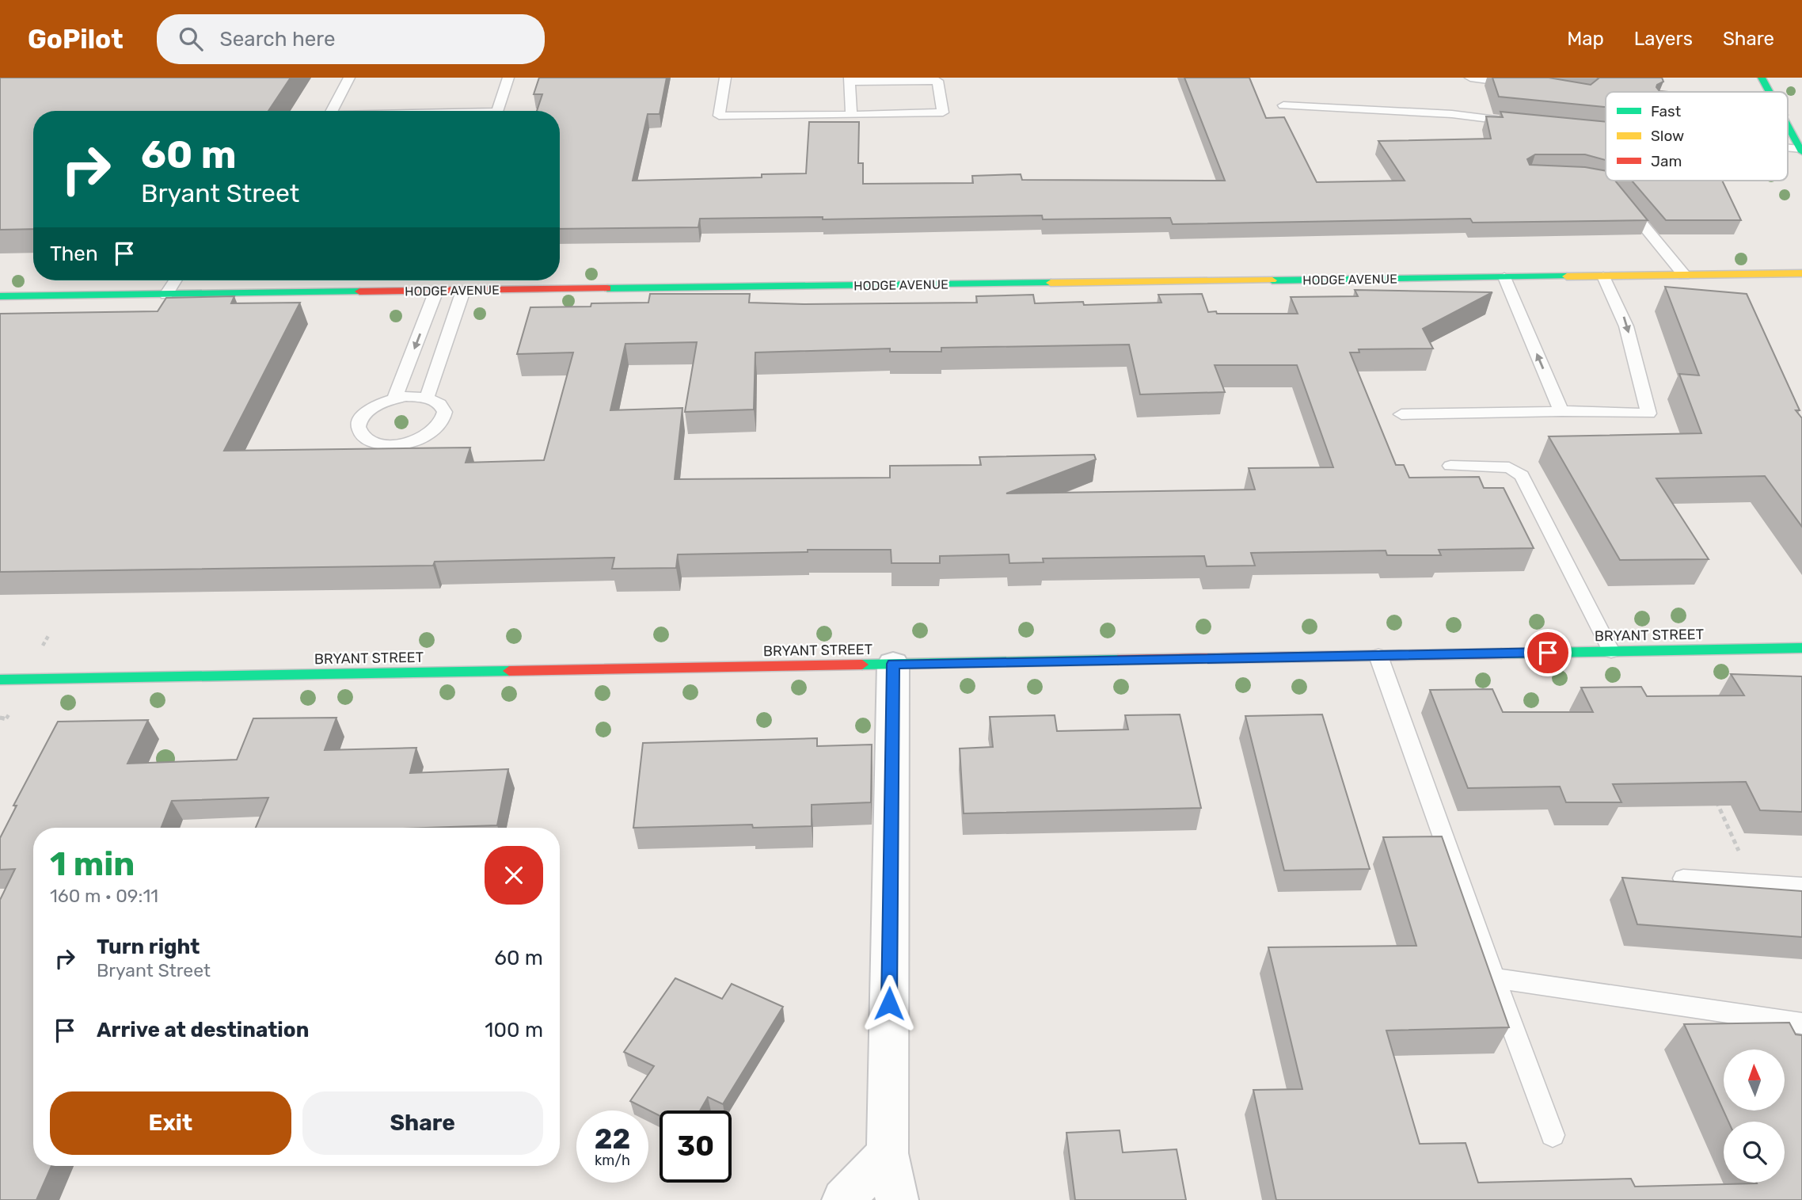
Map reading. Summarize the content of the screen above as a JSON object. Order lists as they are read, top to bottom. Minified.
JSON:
{"streets":{"street":["HODGE AVENUE","BRYANT STREET"]},"legend":["Fast","Slow","Jam"],"north":"top","page":{"header":"GoPilot","search":"Search here","nav":["Map","Layers","Share"],"turn":["60 m","Bryant Street"],"then":"Then","heading":["1 min","160 m · 09:11"],"list":[{"name":"Turn right","note":"Bryant Street","value":"60 m"},{"name":"Arrive at destination","value":"100 m"}],"buttons":["Exit","Share"],"speed":"22 km/h","limit":"30"}}
